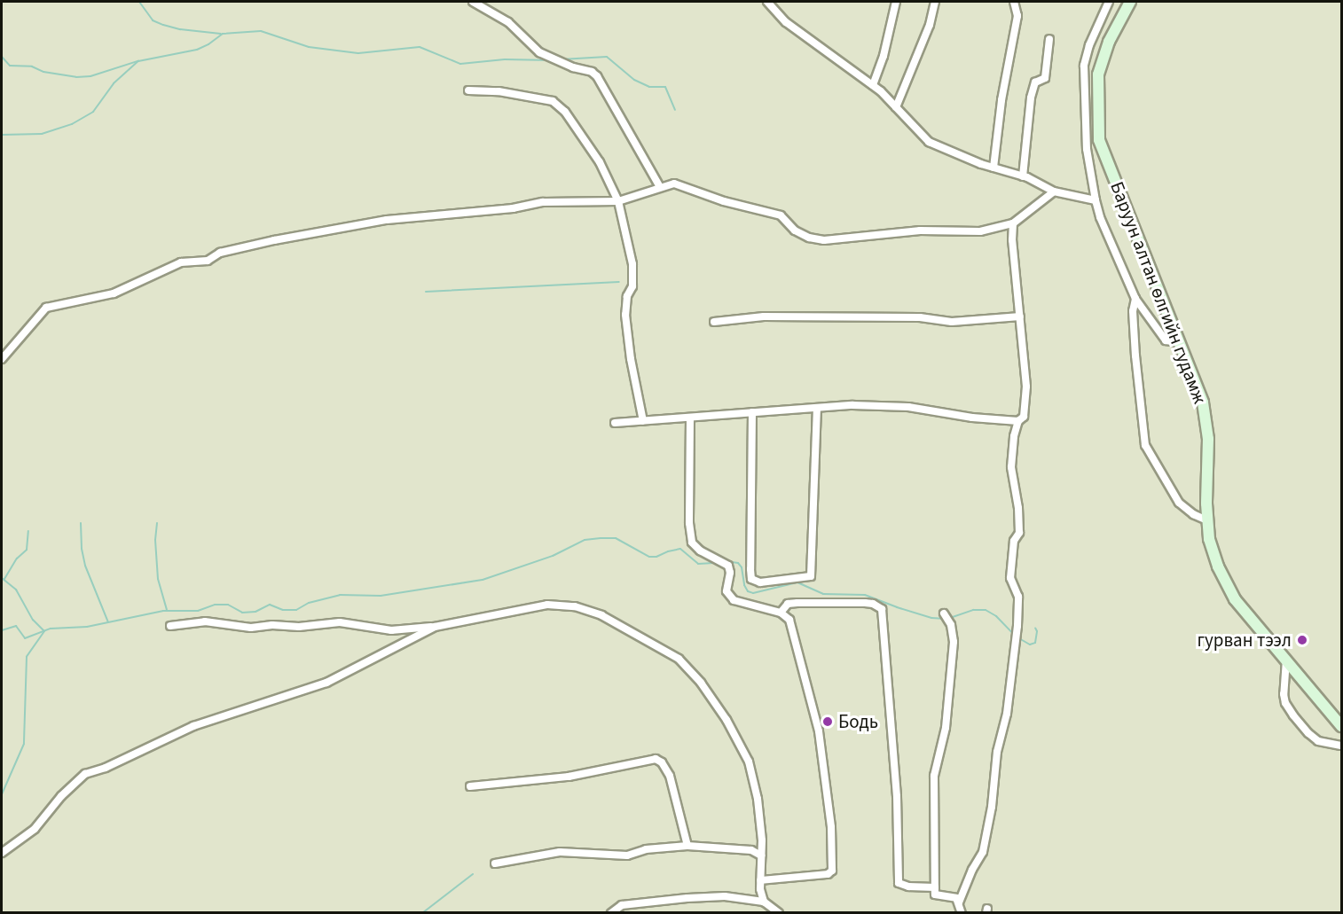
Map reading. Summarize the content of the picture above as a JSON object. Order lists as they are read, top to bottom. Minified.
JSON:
{"streets":{"main road":["Баруун алтан өлгийн гудамж"]},"places":["гурван тээл","Бодь"]}
